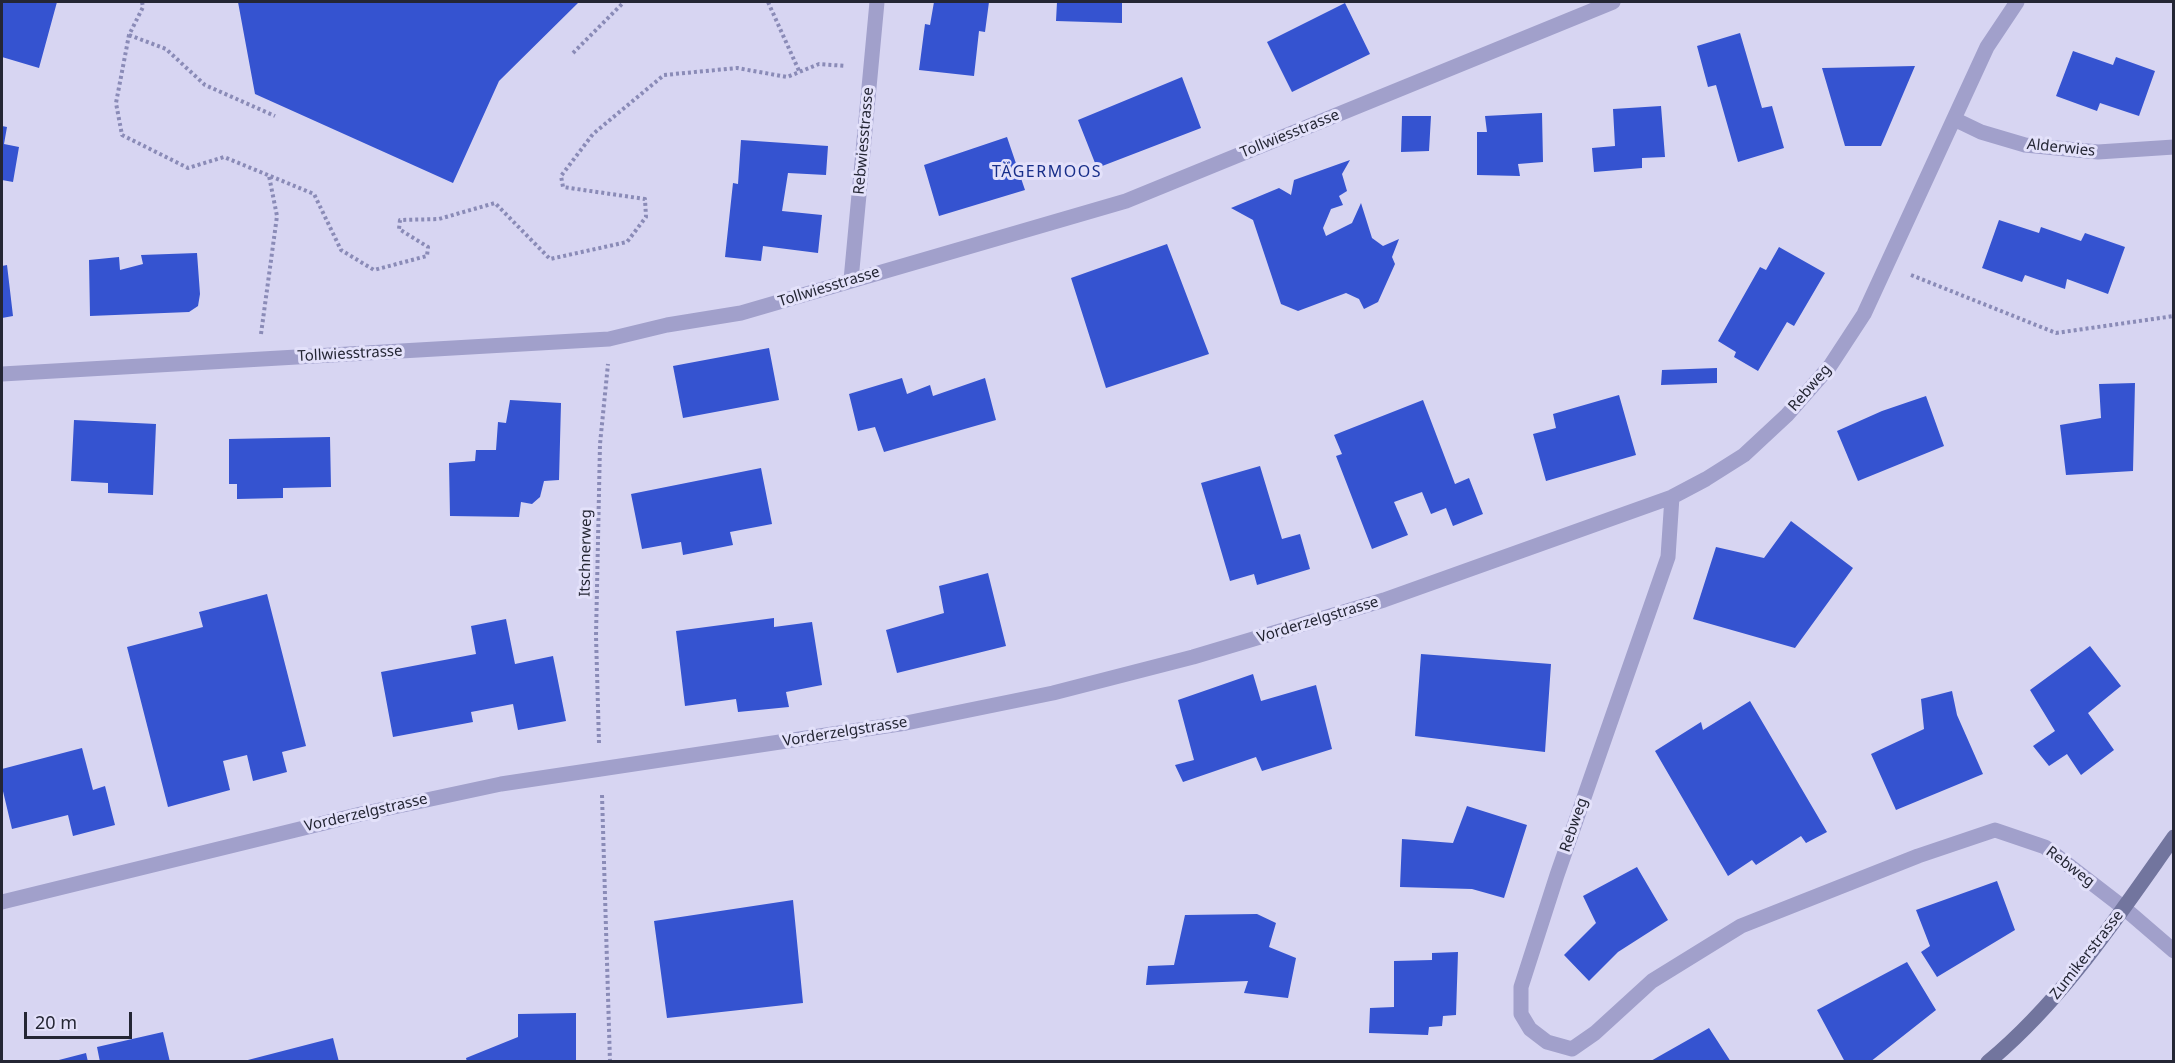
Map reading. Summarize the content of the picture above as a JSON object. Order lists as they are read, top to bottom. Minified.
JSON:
{"streets":{"main road":["Zumikerstrasse"],"street":["Tollwiesstrasse","Rebwiesstrasse","Alderwies","Rebweg","Vorderzelgstrasse"],"path":["Itschnerweg"]},"crossings":[["Tollwiesstrasse","Rebwiesstrasse"],["Tollwiesstrasse","Itschnerweg"],["Alderwies","Rebweg"],["Rebweg","Vorderzelgstrasse"],["Rebweg","Zumikerstrasse"],["Itschnerweg","Vorderzelgstrasse"]],"districts":["TÄGERMOOS"],"scale_bar":"20 m"}
